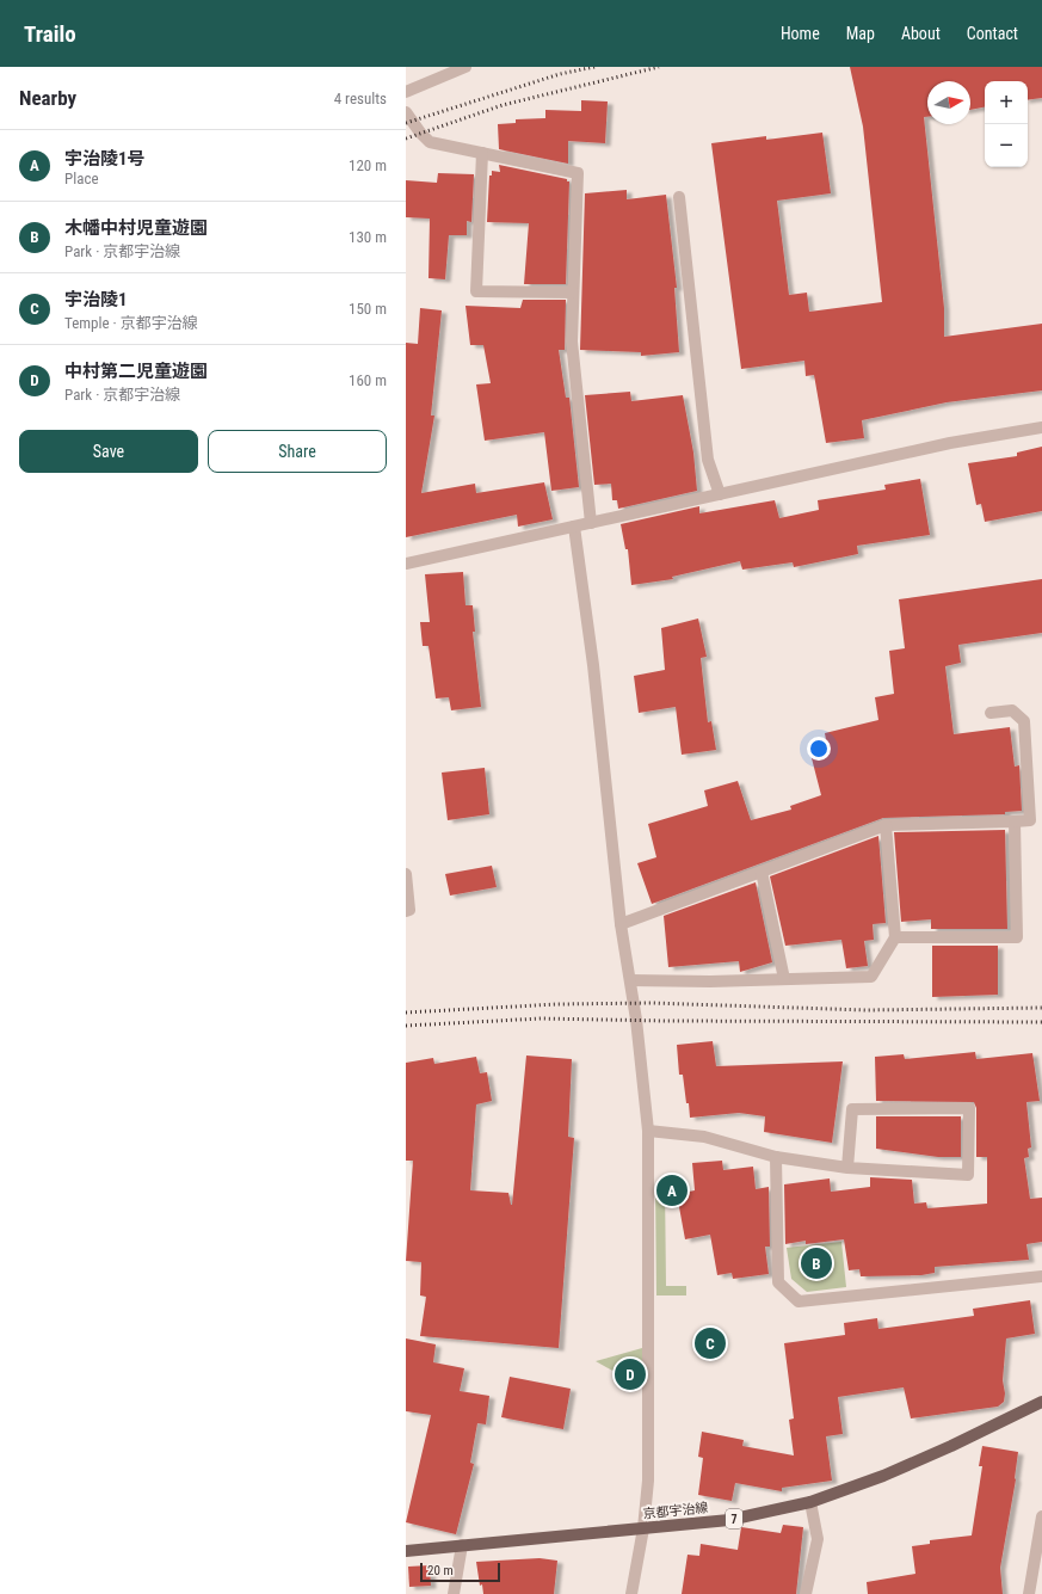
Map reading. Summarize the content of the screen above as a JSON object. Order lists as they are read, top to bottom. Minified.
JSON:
{"streets":{"main road":["京都宇治線","7"]},"scale_bar":"20 m","north":"right","page":{"header":"Trailo","nav":["Home","Map","About","Contact"],"heading":["Nearby","4 results"],"map_buttons":["+","−"],"list":[{"mark":"A","name":"宇治陵1号","note":"Place","value":"120 m"},{"mark":"B","name":"木幡中村児童遊園","note":"Park · 京都宇治線","value":"130 m"},{"mark":"C","name":"宇治陵1","note":"Temple · 京都宇治線","value":"150 m"},{"mark":"D","name":"中村第二児童遊園","note":"Park · 京都宇治線","value":"160 m"}],"buttons":["Save","Share"],"pins":["A","B","C","D"],"scale":"20 m"}}
